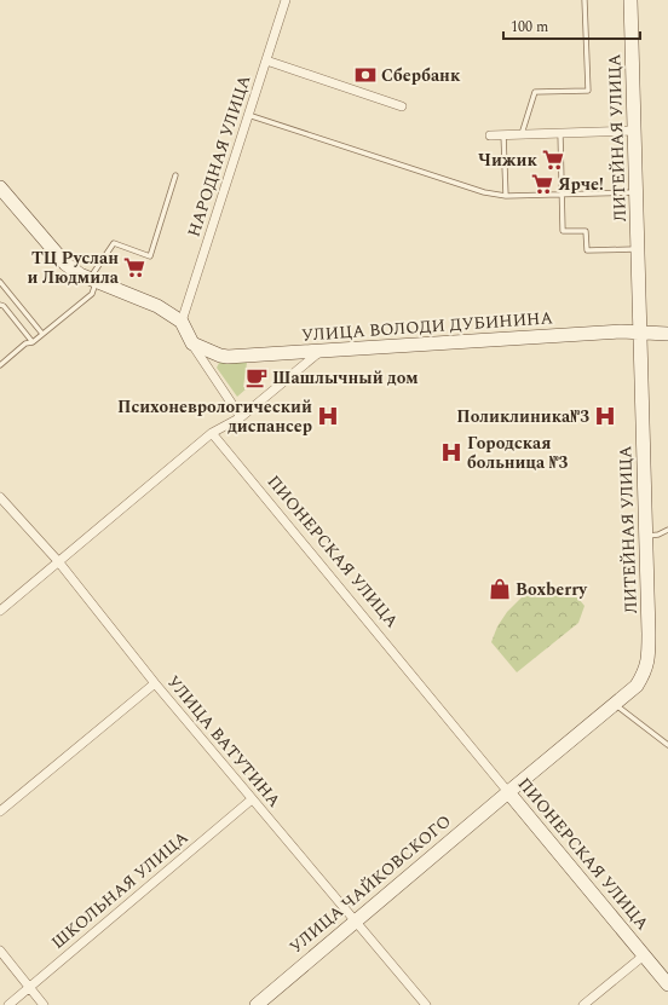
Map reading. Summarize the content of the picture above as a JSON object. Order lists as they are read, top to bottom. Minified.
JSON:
{"streets":{"street":["ЛИТЕЙНАЯ УЛИЦА","НАРОДНАЯ УЛИЦА","УЛИЦА ВОЛОДИ ДУБИНИНА","ПИОНЕРСКАЯ УЛИЦА","УЛИЦА ВАТУТИНА","УЛИЦА ЧАЙКОВСКОГО","ШКОЛЬНАЯ УЛИЦА"]},"crossings":[["ЛИТЕЙНАЯ УЛИЦА","УЛИЦА ВОЛОДИ ДУБИНИНА"],["ЛИТЕЙНАЯ УЛИЦА","ПИОНЕРСКАЯ УЛИЦА"],["ЛИТЕЙНАЯ УЛИЦА","УЛИЦА ЧАЙКОВСКОГО"],["ПИОНЕРСКАЯ УЛИЦА","УЛИЦА ЧАЙКОВСКОГО"],["УЛИЦА ВАТУТИНА","УЛИЦА ЧАЙКОВСКОГО"],["УЛИЦА ВАТУТИНА","ШКОЛЬНАЯ УЛИЦА"]],"places":{"bank":["Сбербанк"],"supermarket":["Чижик","Ярче!","ТЦ Руслан и Людмила"],"cafe":["Шашлычный дом"],"hospital":["Психоневрологический диспансер","Поликлиника№3","Городская больница №3"],"shop":["Boxberry"]},"scale_bar":"100 m"}
